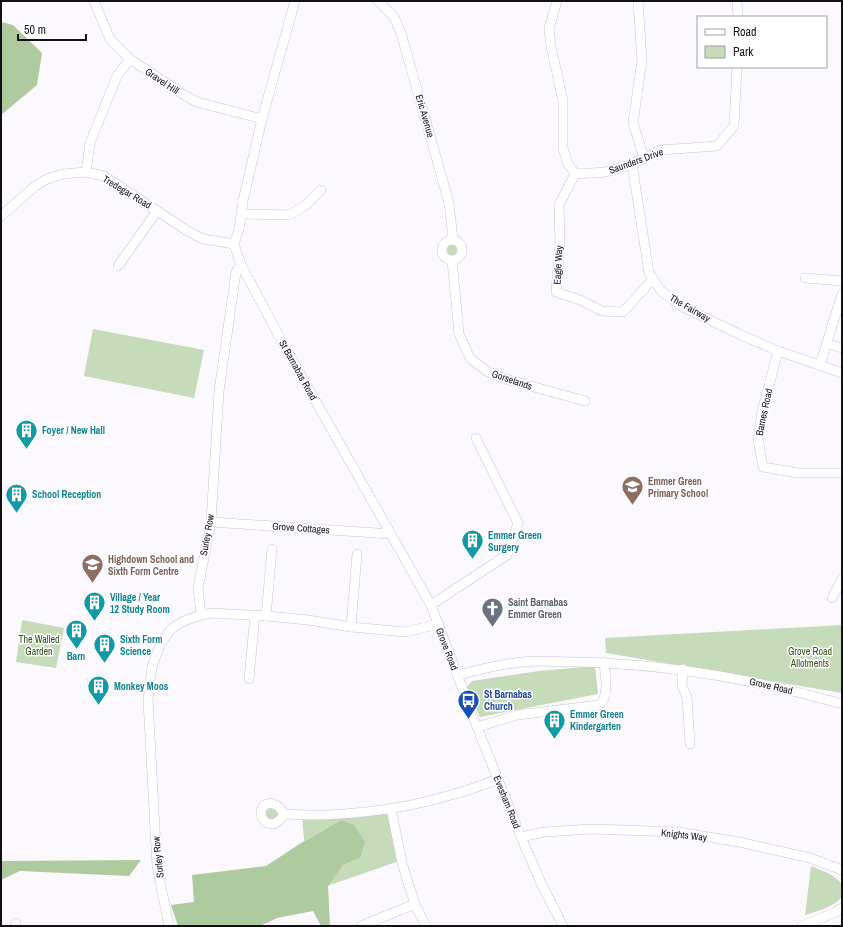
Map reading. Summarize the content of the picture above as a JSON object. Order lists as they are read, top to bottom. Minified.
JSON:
{"streets":{"street":["Gravel Hill","Eric Avenue","Saunders Drive","Tredegar Road","Eagle Way","The Fairway","St Barnabas Road","Gorselands","Barnes Road","Grove Cottages","Surley Row","Grove Road","Evesham Road","Knights Way"]},"crossings":[["Eric Avenue","Gorselands"],["Saunders Drive","Eagle Way"],["Saunders Drive","The Fairway"],["Tredegar Road","St Barnabas Road"],["Eagle Way","The Fairway"],["The Fairway","Barnes Road"],["St Barnabas Road","Grove Cottages"],["St Barnabas Road","Surley Row"],["St Barnabas Road","Grove Road"],["Grove Cottages","Surley Row"],["Surley Row","Grove Road"],["Grove Road","Evesham Road"],["Evesham Road","Knights Way"]],"parks":["The Walled Garden","Grove Road Allotments"],"places":{"building":["Foyer / New Hall","School Reception","Emmer Green Surgery","Village / Year 12 Study Room","Barn","Sixth Form Science","Monkey Moos","Emmer Green Kindergarten"],"school or university":["Emmer Green Primary School","Highdown School and Sixth Form Centre"],"church":["Saint Barnabas Emmer Green"],"bus stop":["St Barnabas Church"]},"legend":["Road","Park"],"scale_bar":"50 m"}
